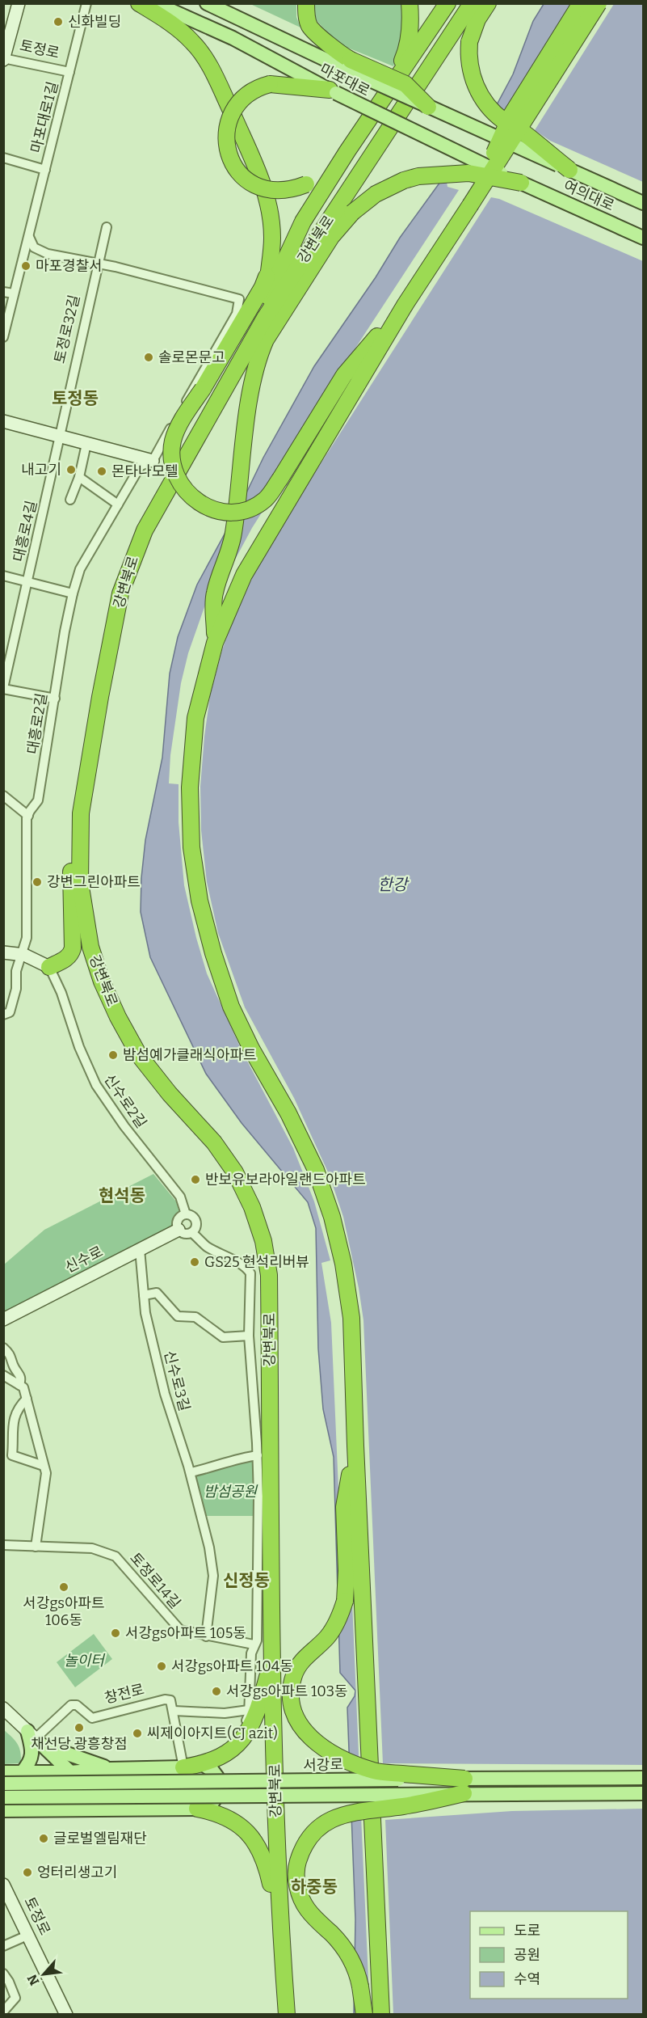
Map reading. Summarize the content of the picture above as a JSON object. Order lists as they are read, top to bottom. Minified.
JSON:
{"streets":{"highway":["강변북로"],"main road":["마포대로","여의대로","서강로"],"street":["토정로","마포대로1길","토정로32길","대흥로4길","대흥로2길","신수로2길","신수로","신수로3길","토정로14길","창전로"]},"crossings":[["토정로","마포대로1길"],["마포대로","여의대로"],["토정로32길","대흥로4길"],["토정로32길","대흥로2길"],["대흥로4길","대흥로2길"],["신수로2길","신수로"],["신수로","신수로3길"],["신수로3길","토정로14길"]],"districts":["토정동","현석동","신정동","하중동"],"water":["한강"],"parks":["밤섬공원","놀이터"],"places":["신화빌딩","마포경찰서","솔로몬문고","내고기","몬타나모텔","강변그린아파트","밤섬예가클래식아파트","반보유보라아일랜드아파트","GS25 현석리버뷰","서강gs아파트 106동","서강gs아파트 105동","서강gs아파트 104동","서강gs아파트 103동","채선당 광흥창점","씨제이아지트(CJ azit)","글로벌엘림재단","엉터리생고기"],"legend":["도로","공원","수역"],"north":"bottom left"}
